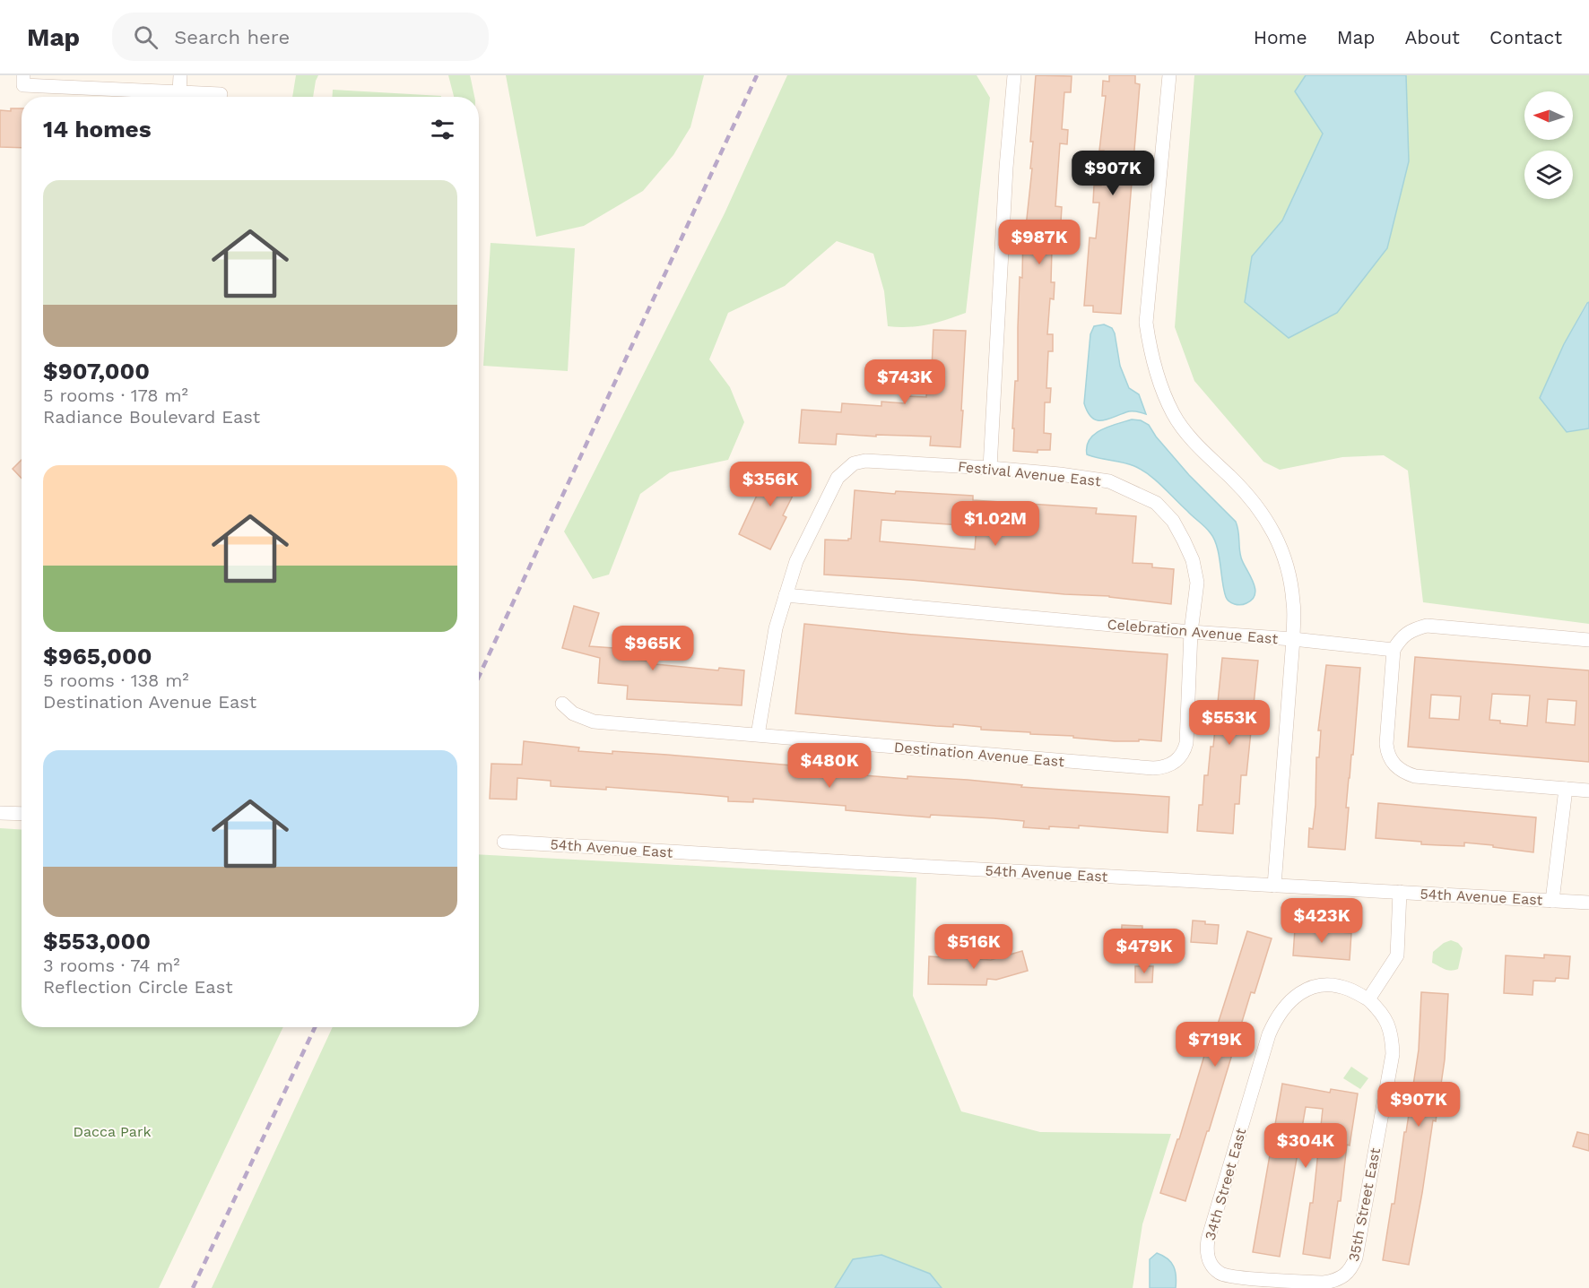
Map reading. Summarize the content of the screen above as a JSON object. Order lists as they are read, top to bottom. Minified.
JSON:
{"streets":{"street":["Festival Avenue East","Celebration Avenue East","Destination Avenue East","54th Avenue East","34th Street East","35th Street East"]},"crossings":[["Festival Avenue East","Celebration Avenue East"],["Festival Avenue East","Destination Avenue East"],["34th Street East","35th Street East"]],"parks":["Dacca Park"],"north":"left","page":{"header":"Map","search":"Search here","nav":["Home","Map","About","Contact"],"heading":"14 homes","price":["$907K","$987K","$743K","$356K","$1.02M","$965K","$553K","$480K","$423K","$516K","$479K","$719K","$907K","$304K"],"list":[{"name":"$907,000","note":"5 rooms · 178 m² · Radiance Boulevard East"},{"name":"$965,000","note":"5 rooms · 138 m² · Destination Avenue East"},{"name":"$553,000","note":"3 rooms · 74 m² · Reflection Circle East"}]}}
